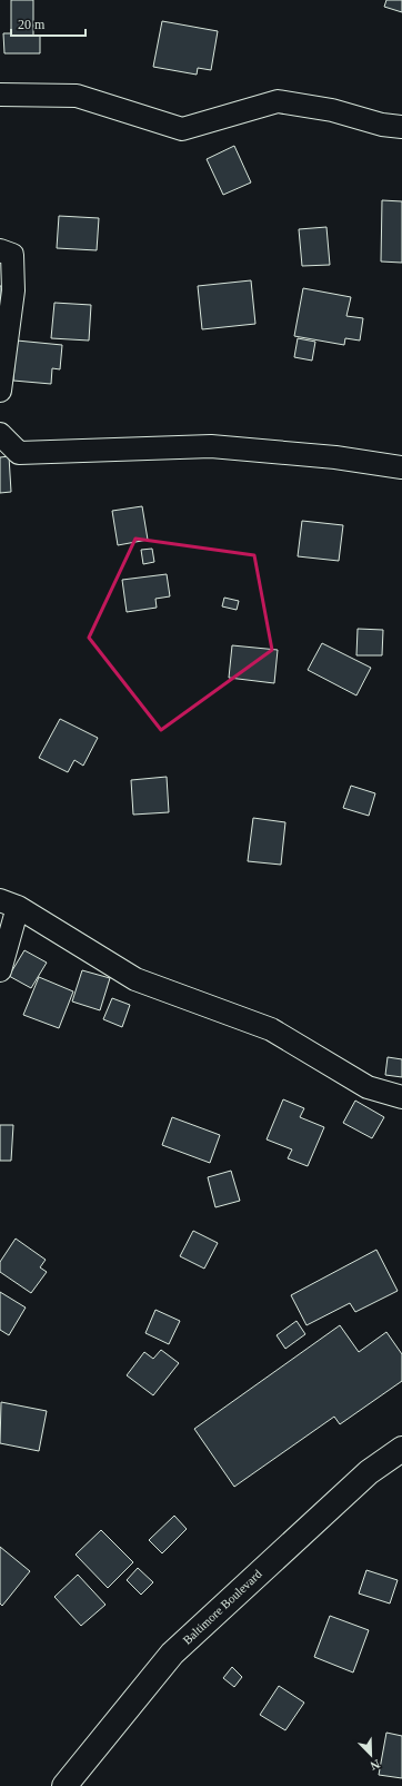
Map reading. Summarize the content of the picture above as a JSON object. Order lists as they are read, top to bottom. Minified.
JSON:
{"streets":{"highway":["Baltimore Boulevard"]},"scale_bar":"20 m","north":"bottom right"}
